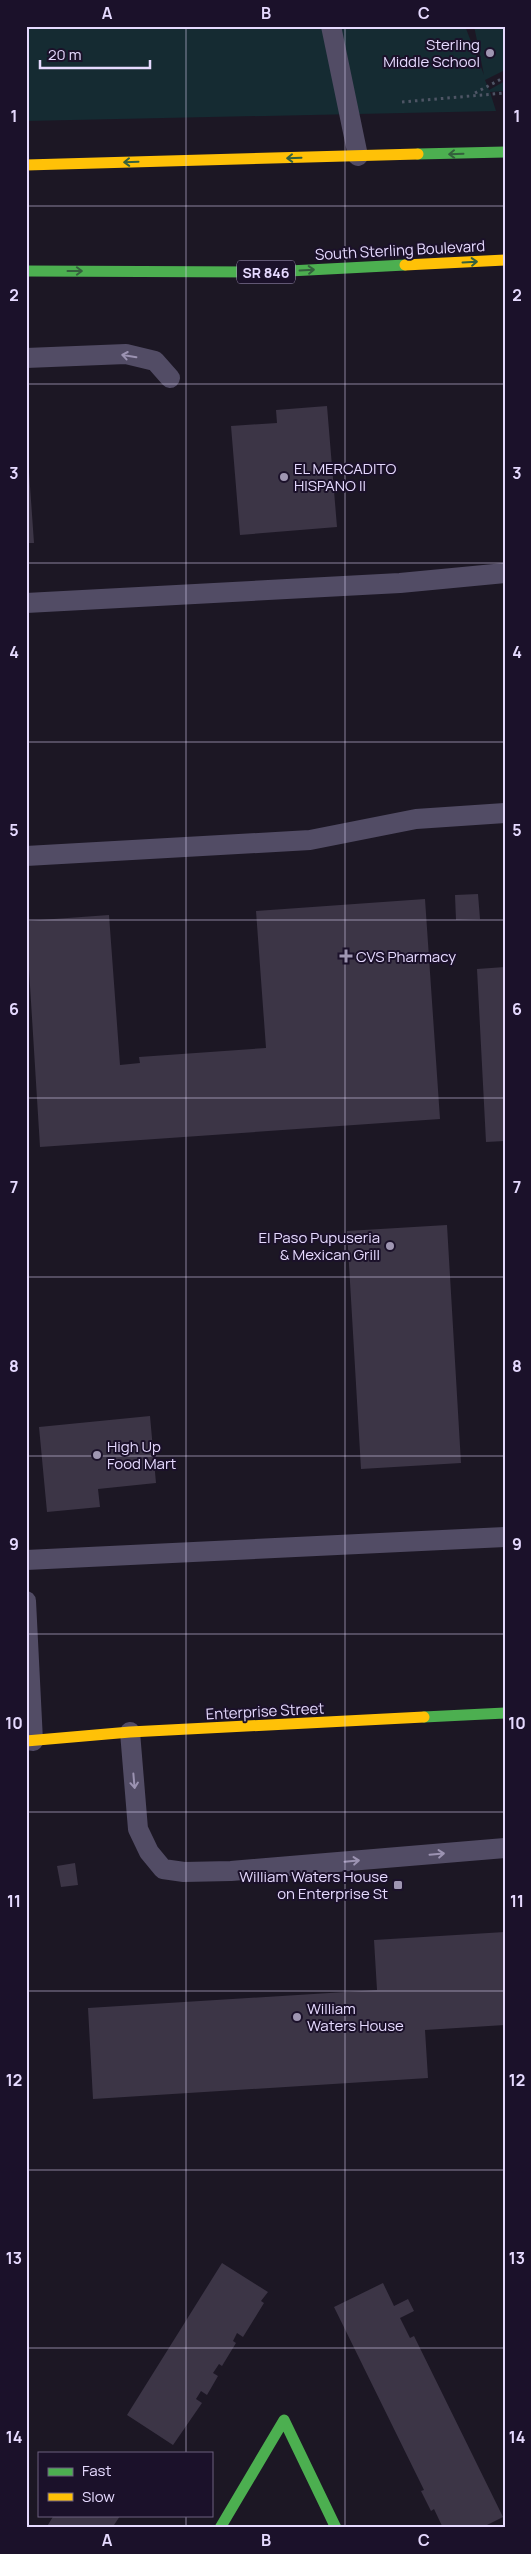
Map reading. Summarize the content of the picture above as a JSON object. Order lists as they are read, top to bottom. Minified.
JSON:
{"streets":{"main road":["South Sterling Boulevard","SR 846","Enterprise Street"]},"one_way":["South Sterling Boulevard"],"places":{"other":["Sterling Middle School","EL MERCADITO HISPANO II","El Paso Pupuseria & Mexican Grill","High Up Food Mart","William Waters House"],"health":["CVS Pharmacy"],"transit":["William Waters House on Enterprise St"]},"legend":["Fast","Slow"],"scale_bar":"20 m","grid":{"columns":["A","B","C"],"rows":["1","2","3","4","5","6","7","8","9","10","11","12","13","14"]}}
